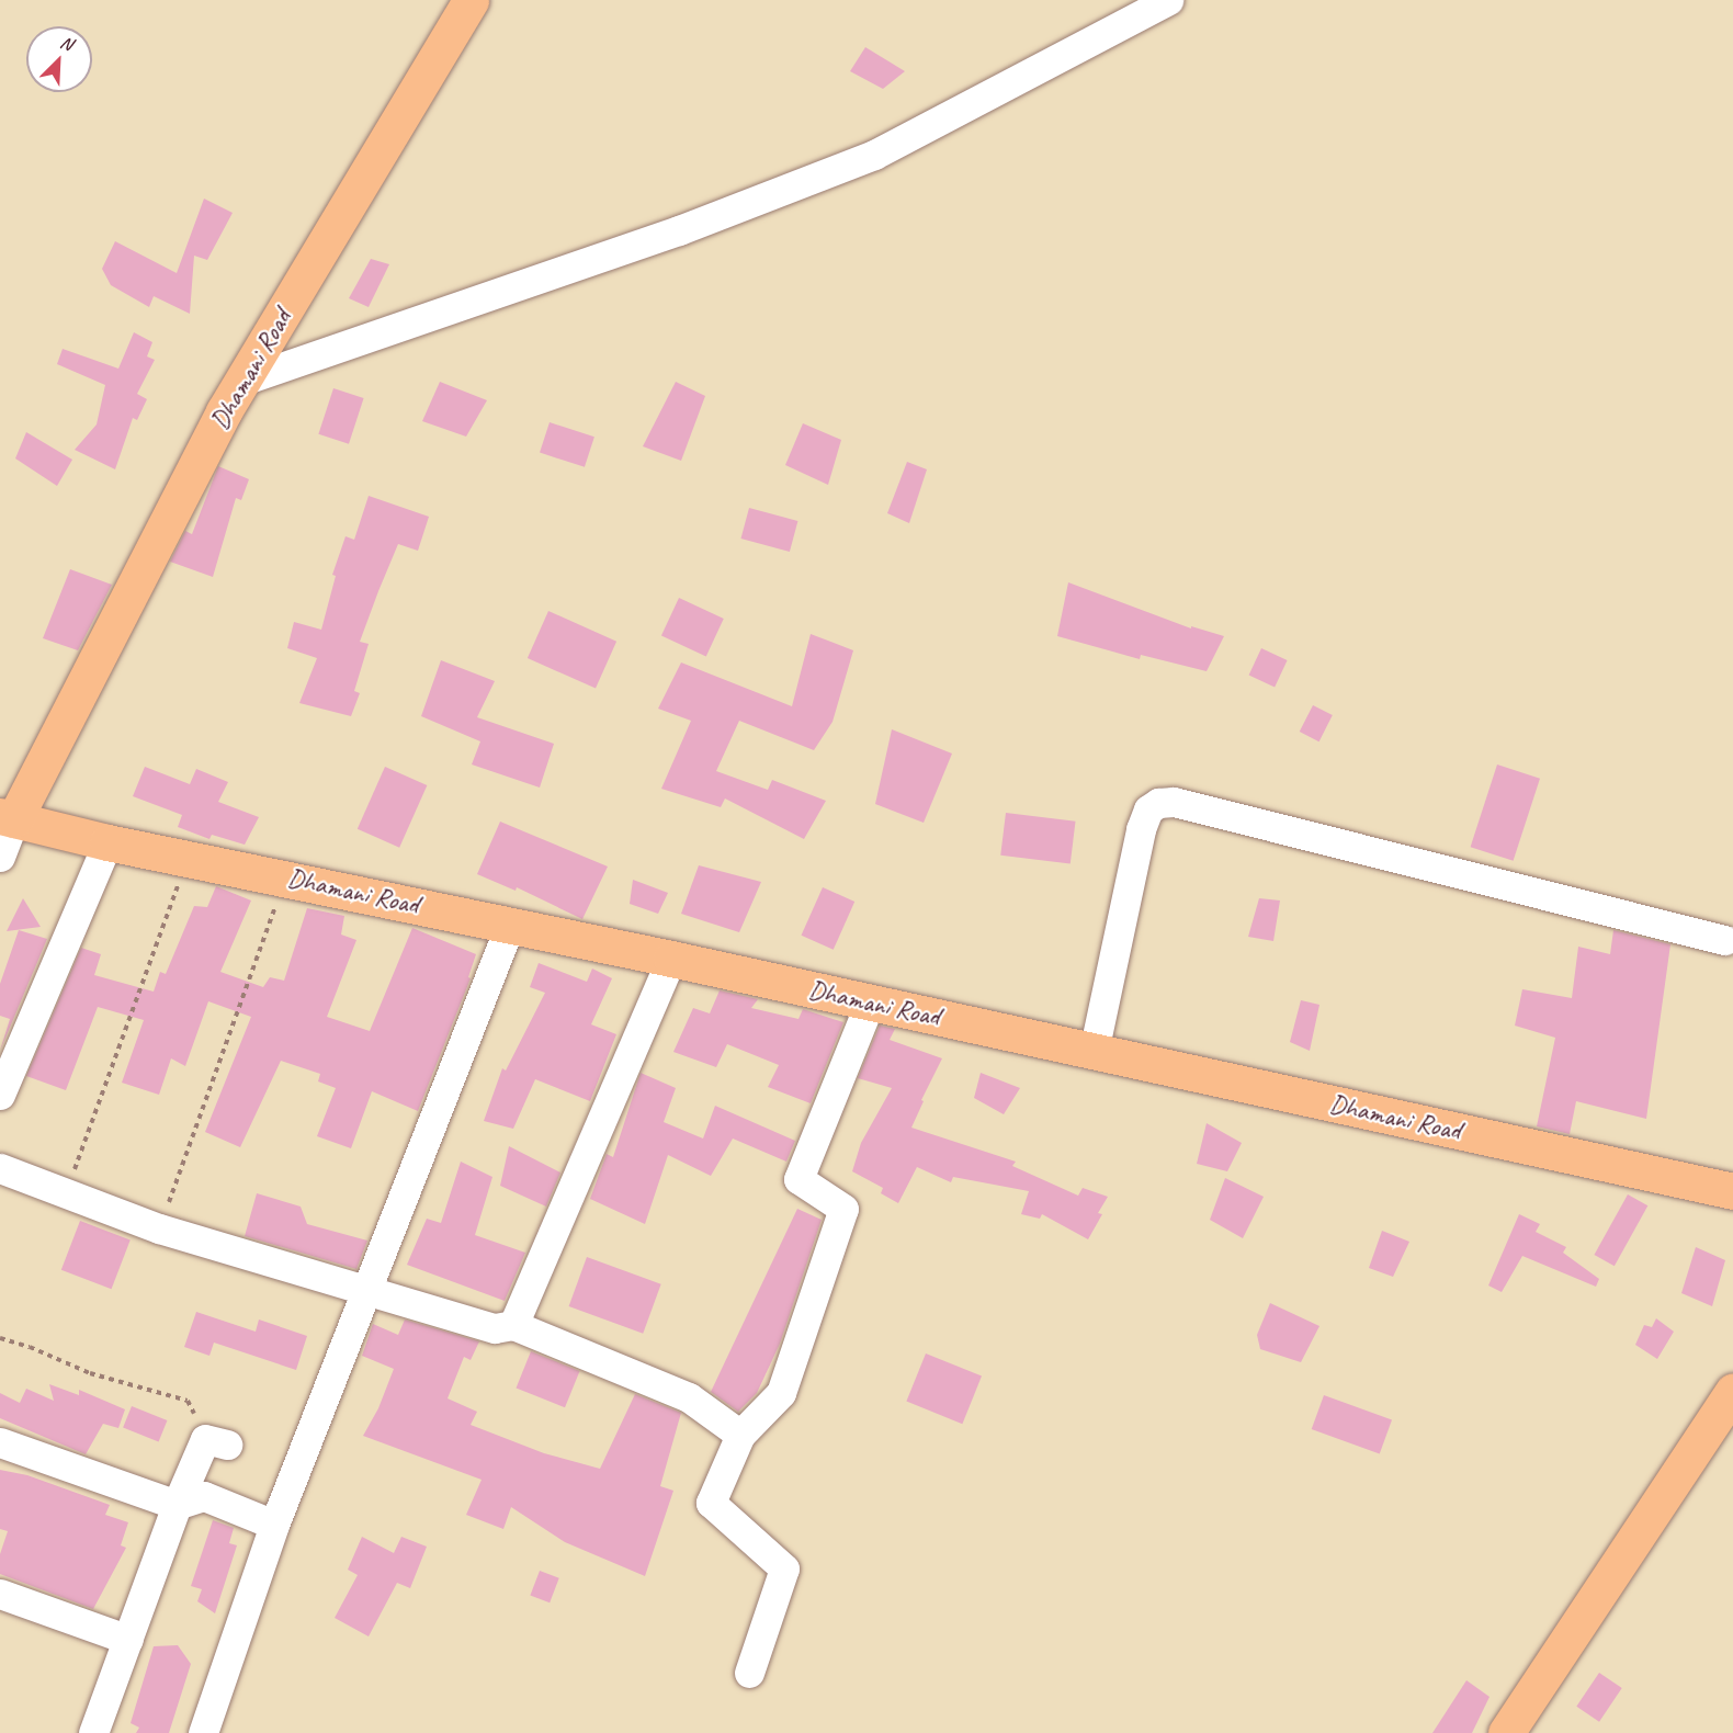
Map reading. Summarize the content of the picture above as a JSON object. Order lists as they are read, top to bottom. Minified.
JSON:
{"streets":{"main road":["Dhamani Road"]},"north":"top right"}
